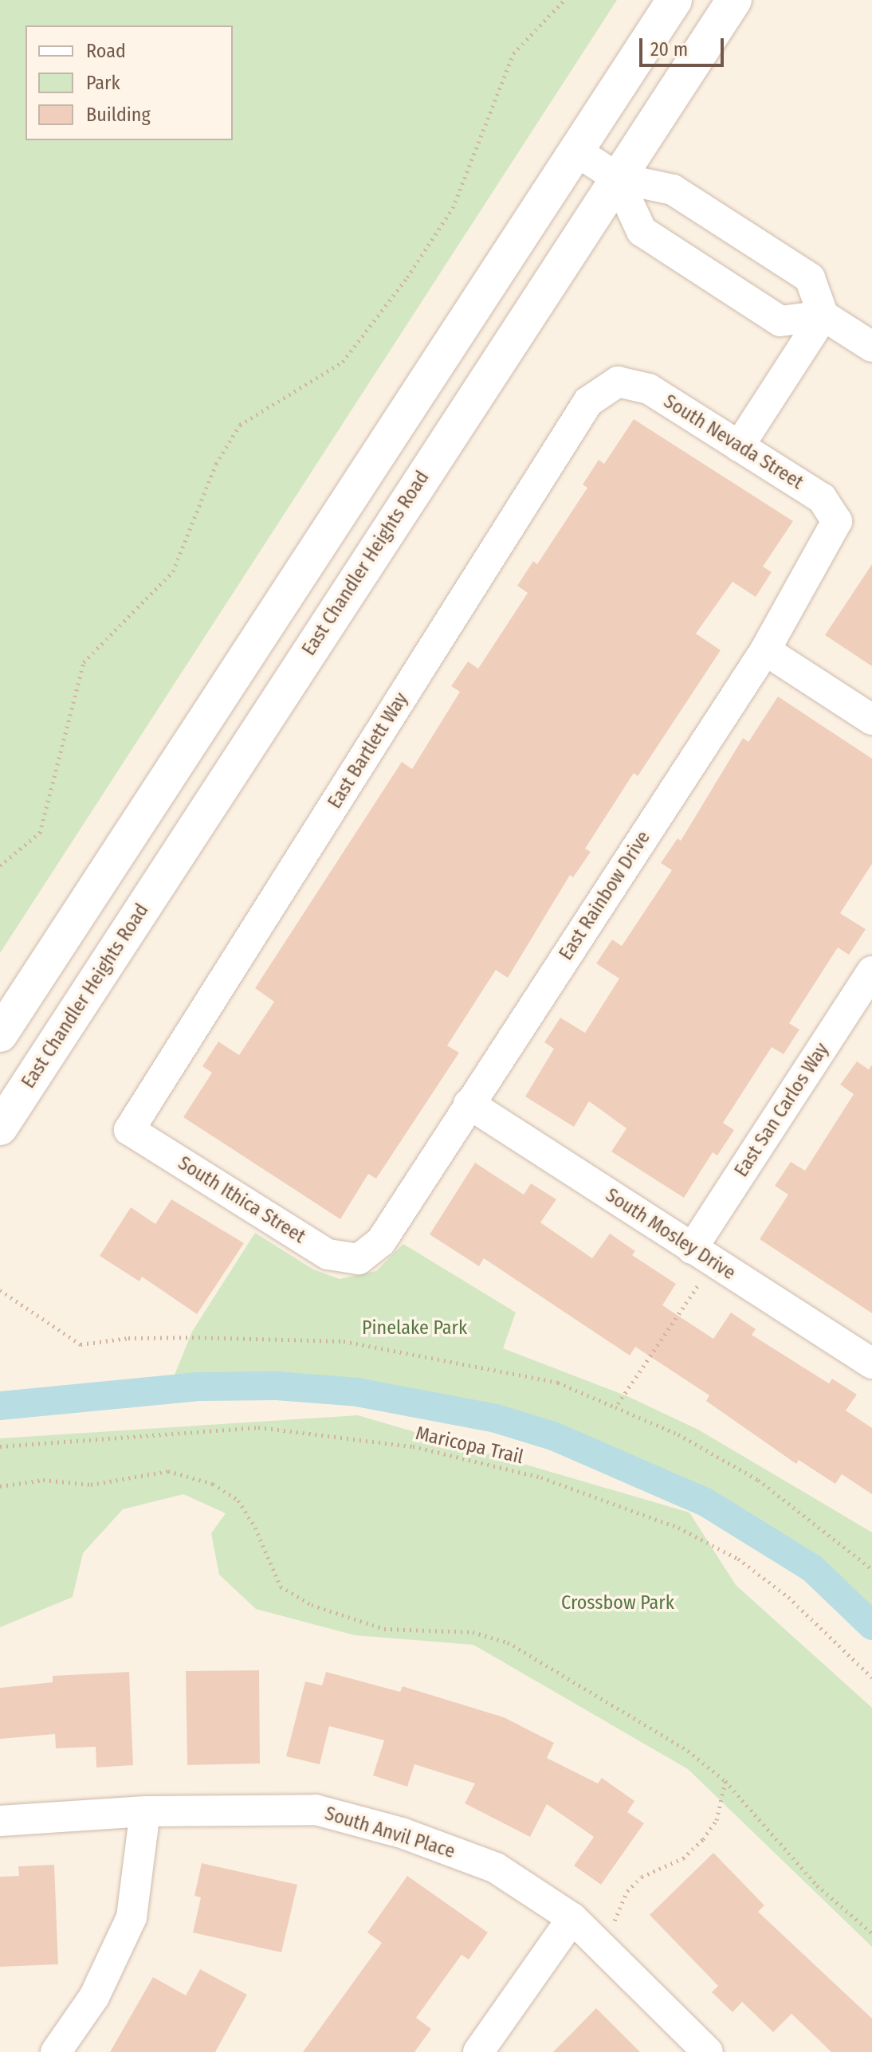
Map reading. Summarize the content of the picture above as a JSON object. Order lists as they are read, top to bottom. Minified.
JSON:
{"streets":{"main road":["East Chandler Heights Road"],"street":["South Nevada Street","East Bartlett Way","East Rainbow Drive","East San Carlos Way","South Ithica Street","South Mosley Drive","South Anvil Place"],"path":["Maricopa Trail"]},"crossings":[["South Nevada Street","East Bartlett Way"],["South Nevada Street","East Rainbow Drive"],["East Bartlett Way","South Ithica Street"],["East Rainbow Drive","South Ithica Street"],["East Rainbow Drive","South Mosley Drive"],["East San Carlos Way","South Mosley Drive"]],"parks":["Pinelake Park","Crossbow Park"],"legend":["Road","Park","Building"],"scale_bar":"20 m"}
